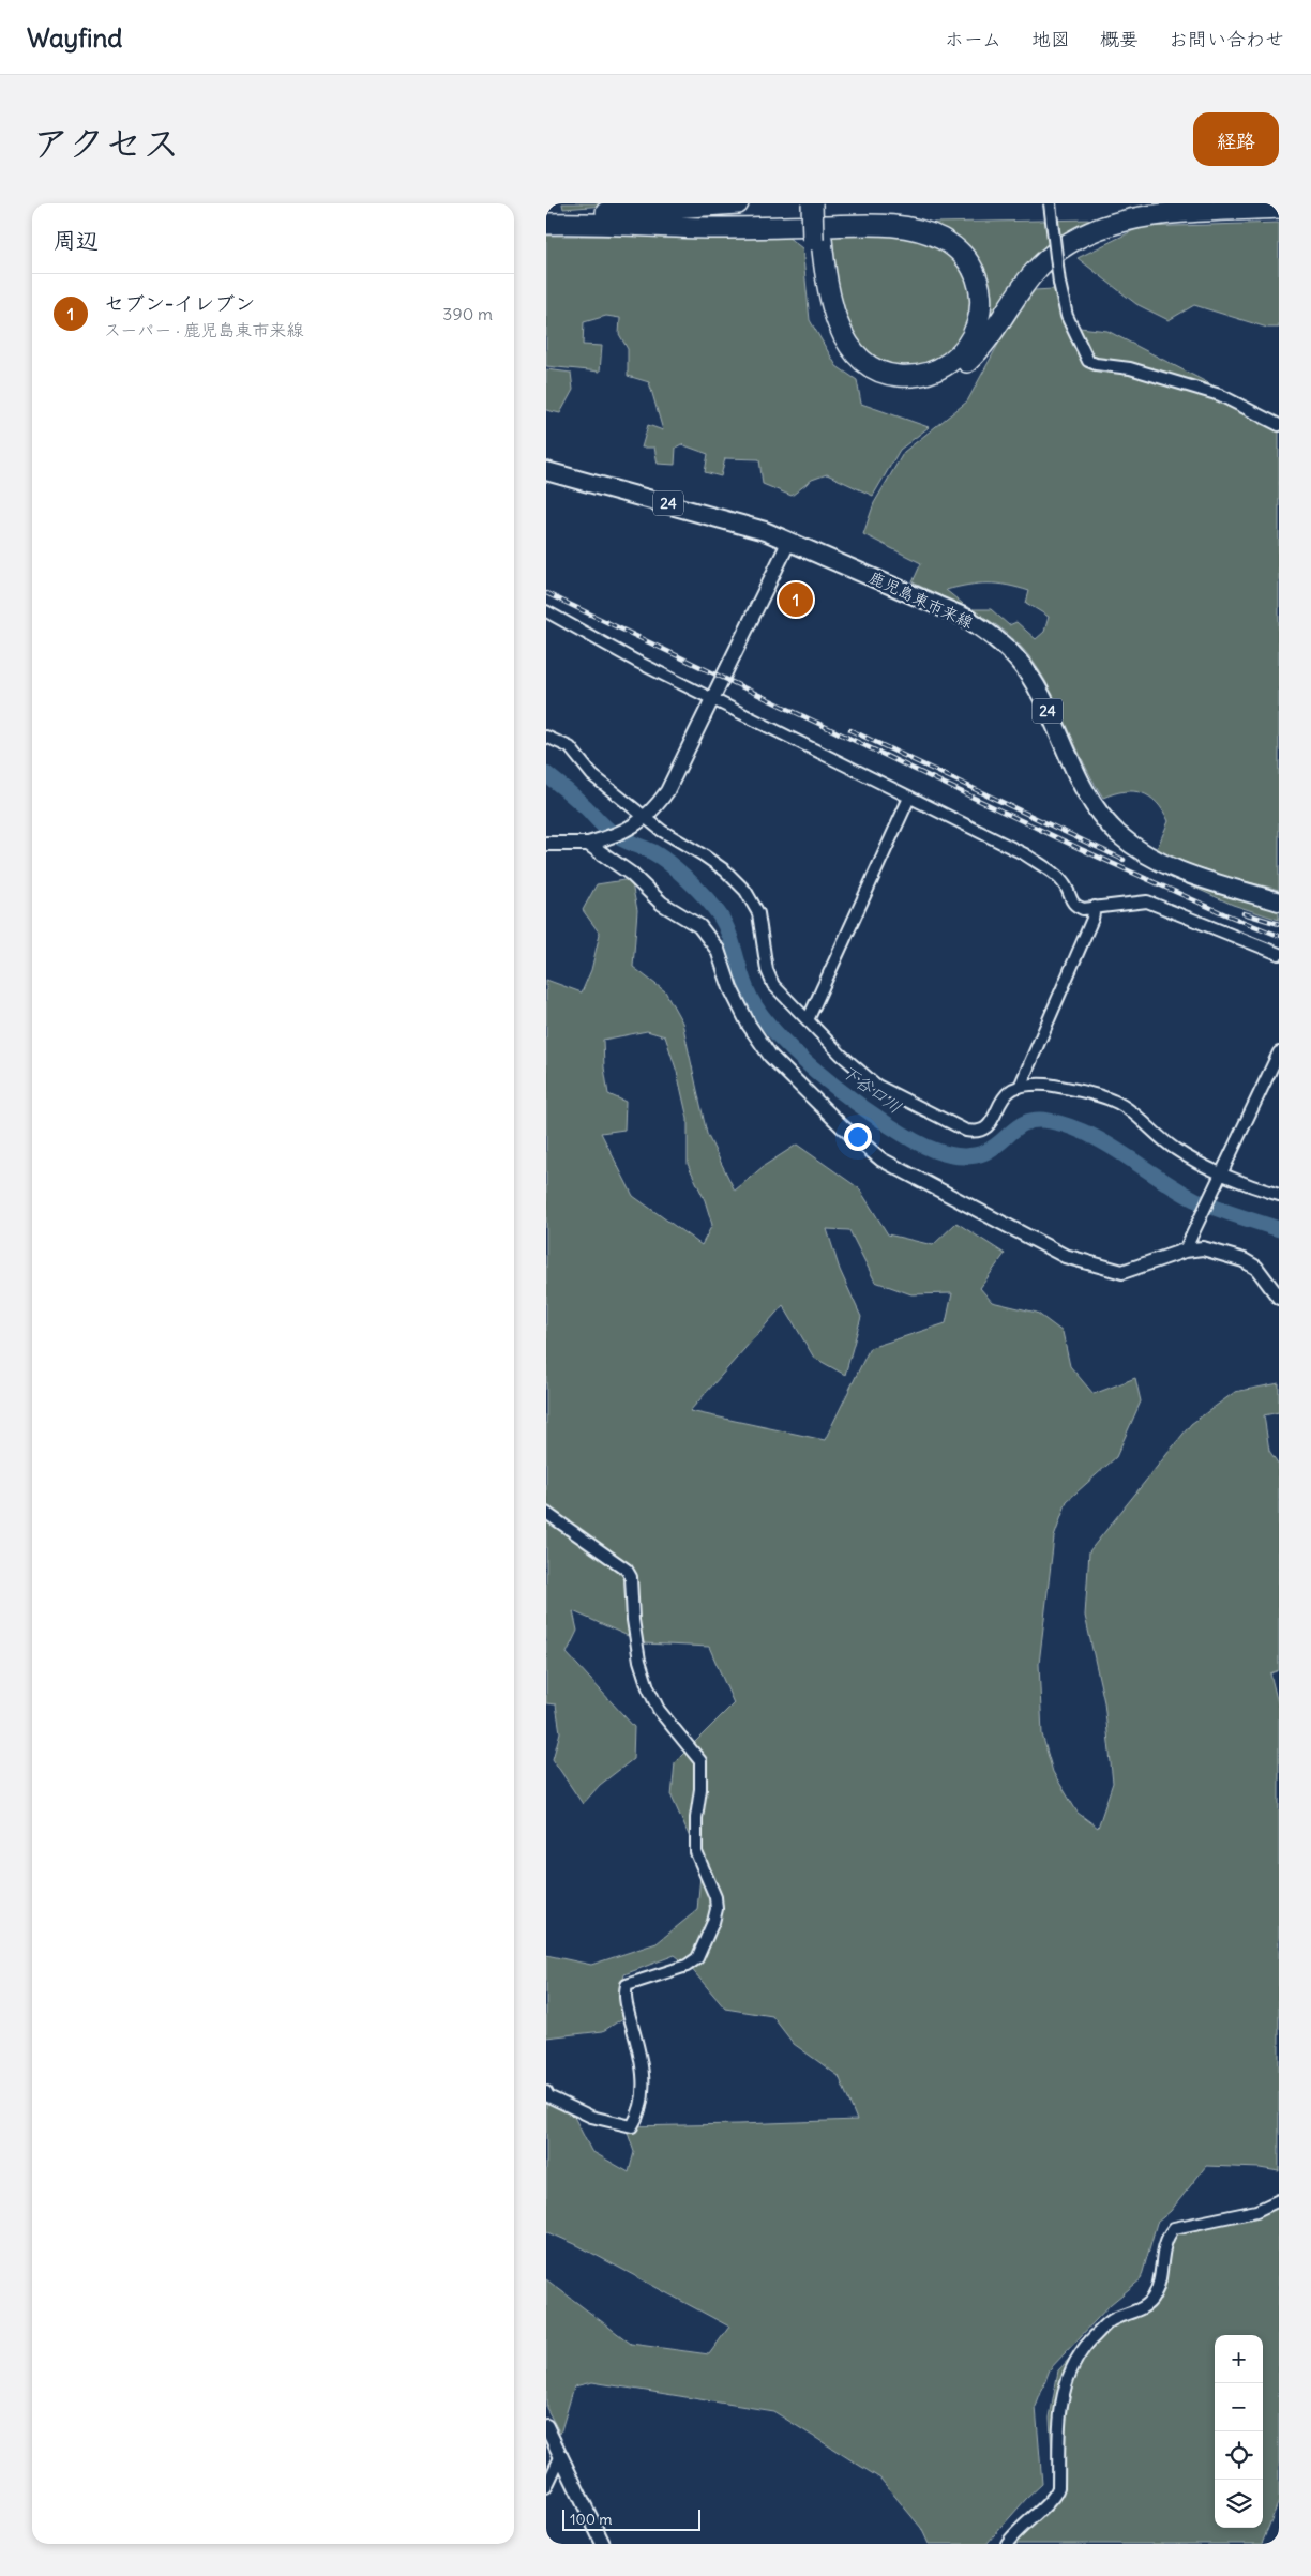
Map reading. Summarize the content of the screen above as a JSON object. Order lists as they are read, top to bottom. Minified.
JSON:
{"streets":{"main road":["24","鹿児島東市来線"]},"water":["下谷口川"],"scale_bar":"100 m","page":{"header":"Wayfind","nav":["ホーム","地図","概要","お問い合わせ"],"title":"アクセス","buttons":"経路","heading":"周辺","list":[{"mark":"1","name":"セブン-イレブン","note":"スーパー · 鹿児島東市来線","value":"390 m"}],"pins":"1","map_buttons":["+","−"],"scale":"100 m"}}
